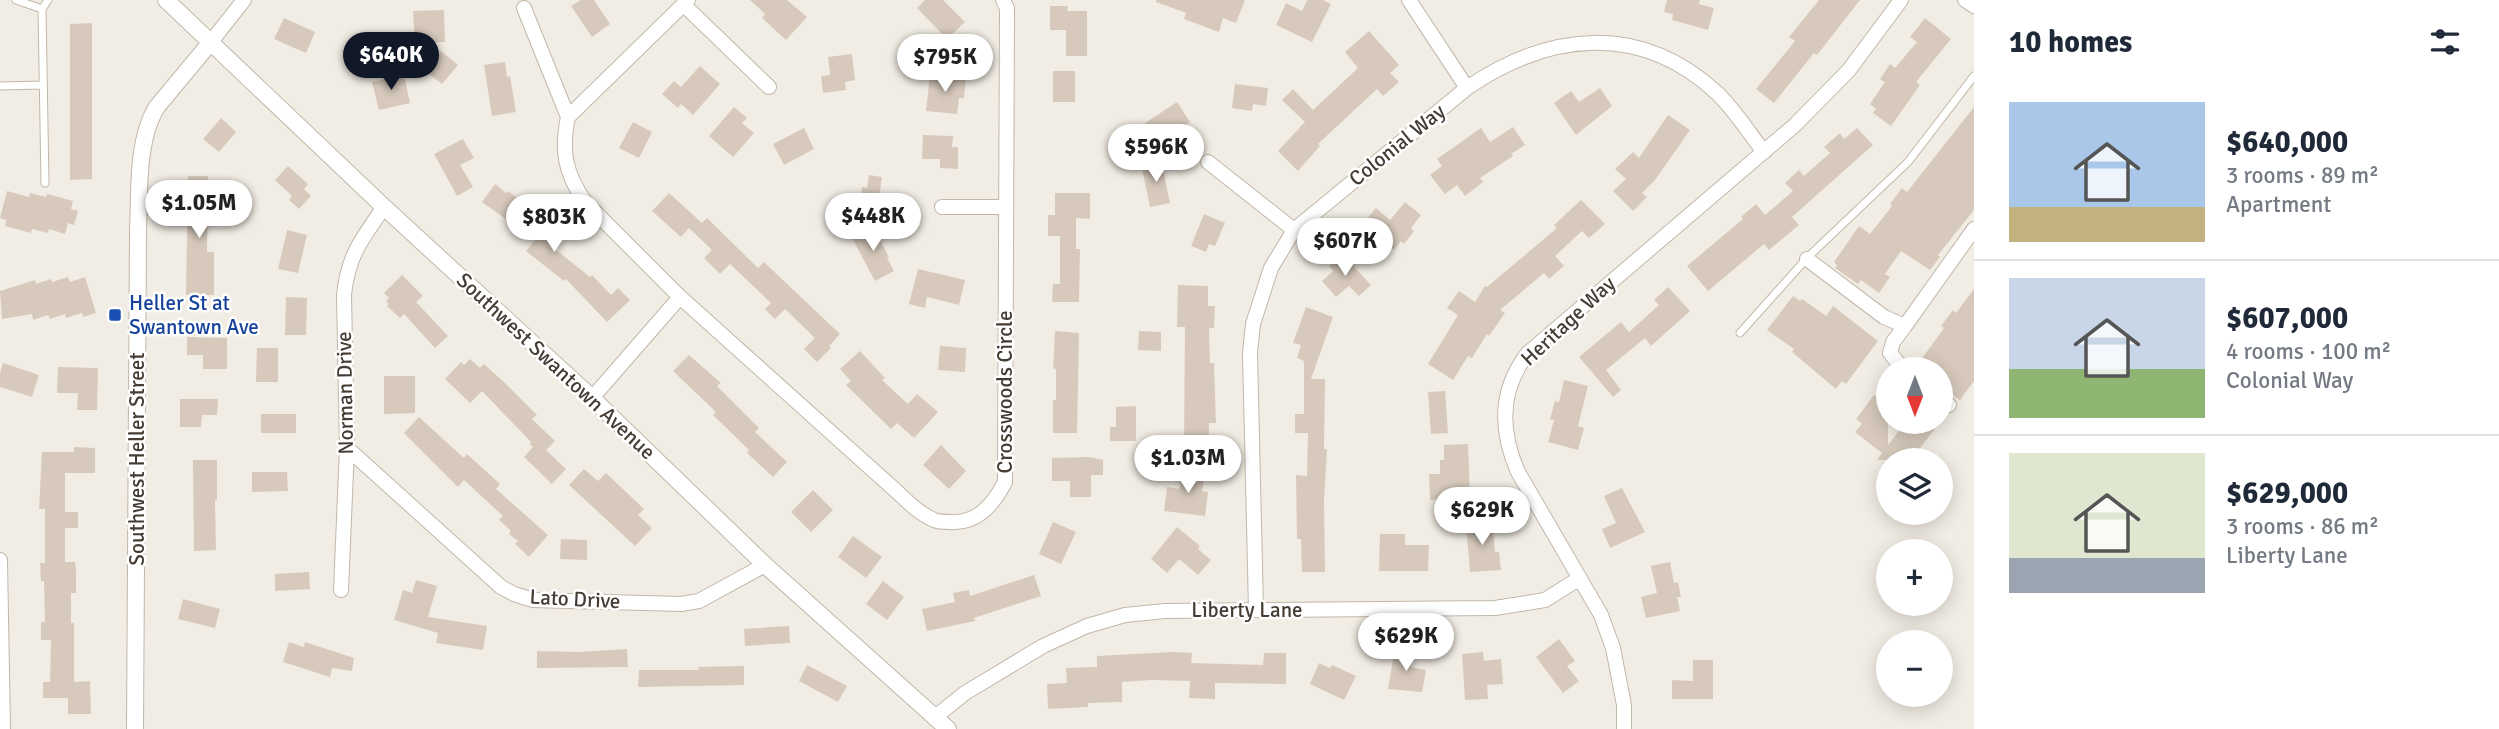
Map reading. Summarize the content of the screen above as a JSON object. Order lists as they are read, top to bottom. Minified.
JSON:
{"streets":{"street":["Colonial Way","Heritage Way","Southwest Swantown Avenue","Crosswoods Circle","Norman Drive","Southwest Heller Street","Lato Drive","Liberty Lane"]},"crossings":[["Colonial Way","Heritage Way"],["Colonial Way","Liberty Lane"],["Heritage Way","Liberty Lane"],["Southwest Swantown Avenue","Norman Drive"],["Southwest Swantown Avenue","Southwest Heller Street"],["Southwest Swantown Avenue","Lato Drive"],["Southwest Swantown Avenue","Liberty Lane"],["Norman Drive","Lato Drive"]],"places":{"transit":["Heller St at Swantown Ave"]},"north":"bottom","page":{"heading":"10 homes","price":["$640K","$795K","$596K","$1.05M","$448K","$803K","$607K","$1.03M","$629K","$629K"],"list":[{"name":"$640,000","note":"3 rooms · 89 m² · Apartment"},{"name":"$607,000","note":"4 rooms · 100 m² · Colonial Way"},{"name":"$629,000","note":"3 rooms · 86 m² · Liberty Lane"}],"map_buttons":["+","−"]}}
